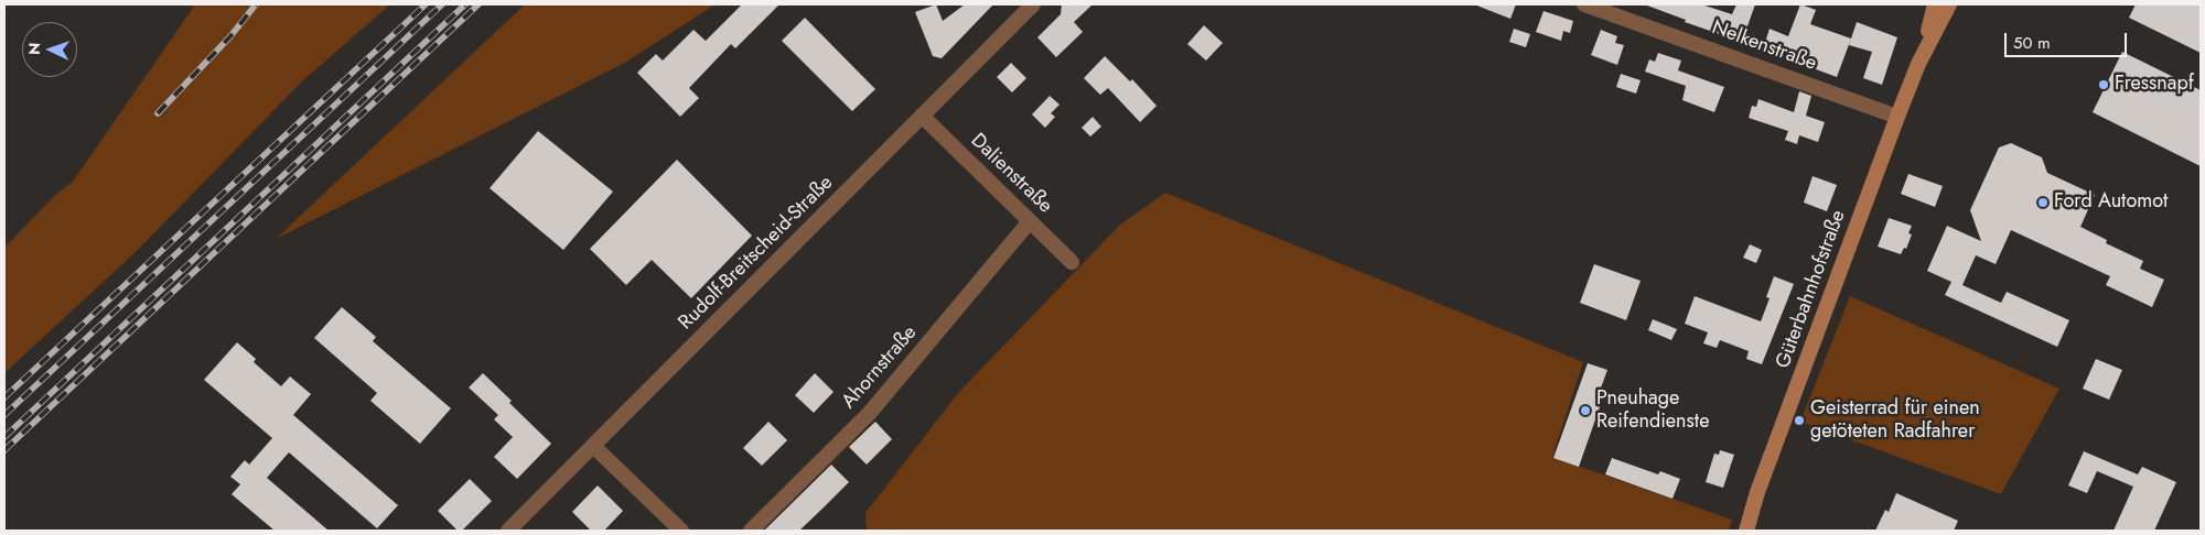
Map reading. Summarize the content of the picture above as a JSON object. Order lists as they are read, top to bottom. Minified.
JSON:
{"streets":{"main road":["Güterbahnhofstraße"],"street":["Nelkenstraße","Dalienstraße","Rudolf-Breitscheid-Straße","Ahornstraße"]},"crossings":[["Nelkenstraße","Güterbahnhofstraße"],["Dalienstraße","Rudolf-Breitscheid-Straße"],["Dalienstraße","Ahornstraße"]],"places":["Fressnapf","Ford Automot","Pneuhage Reifendienste","Geisterrad für einen getöteten Radfahrer"],"scale_bar":"50 m","north":"left"}
